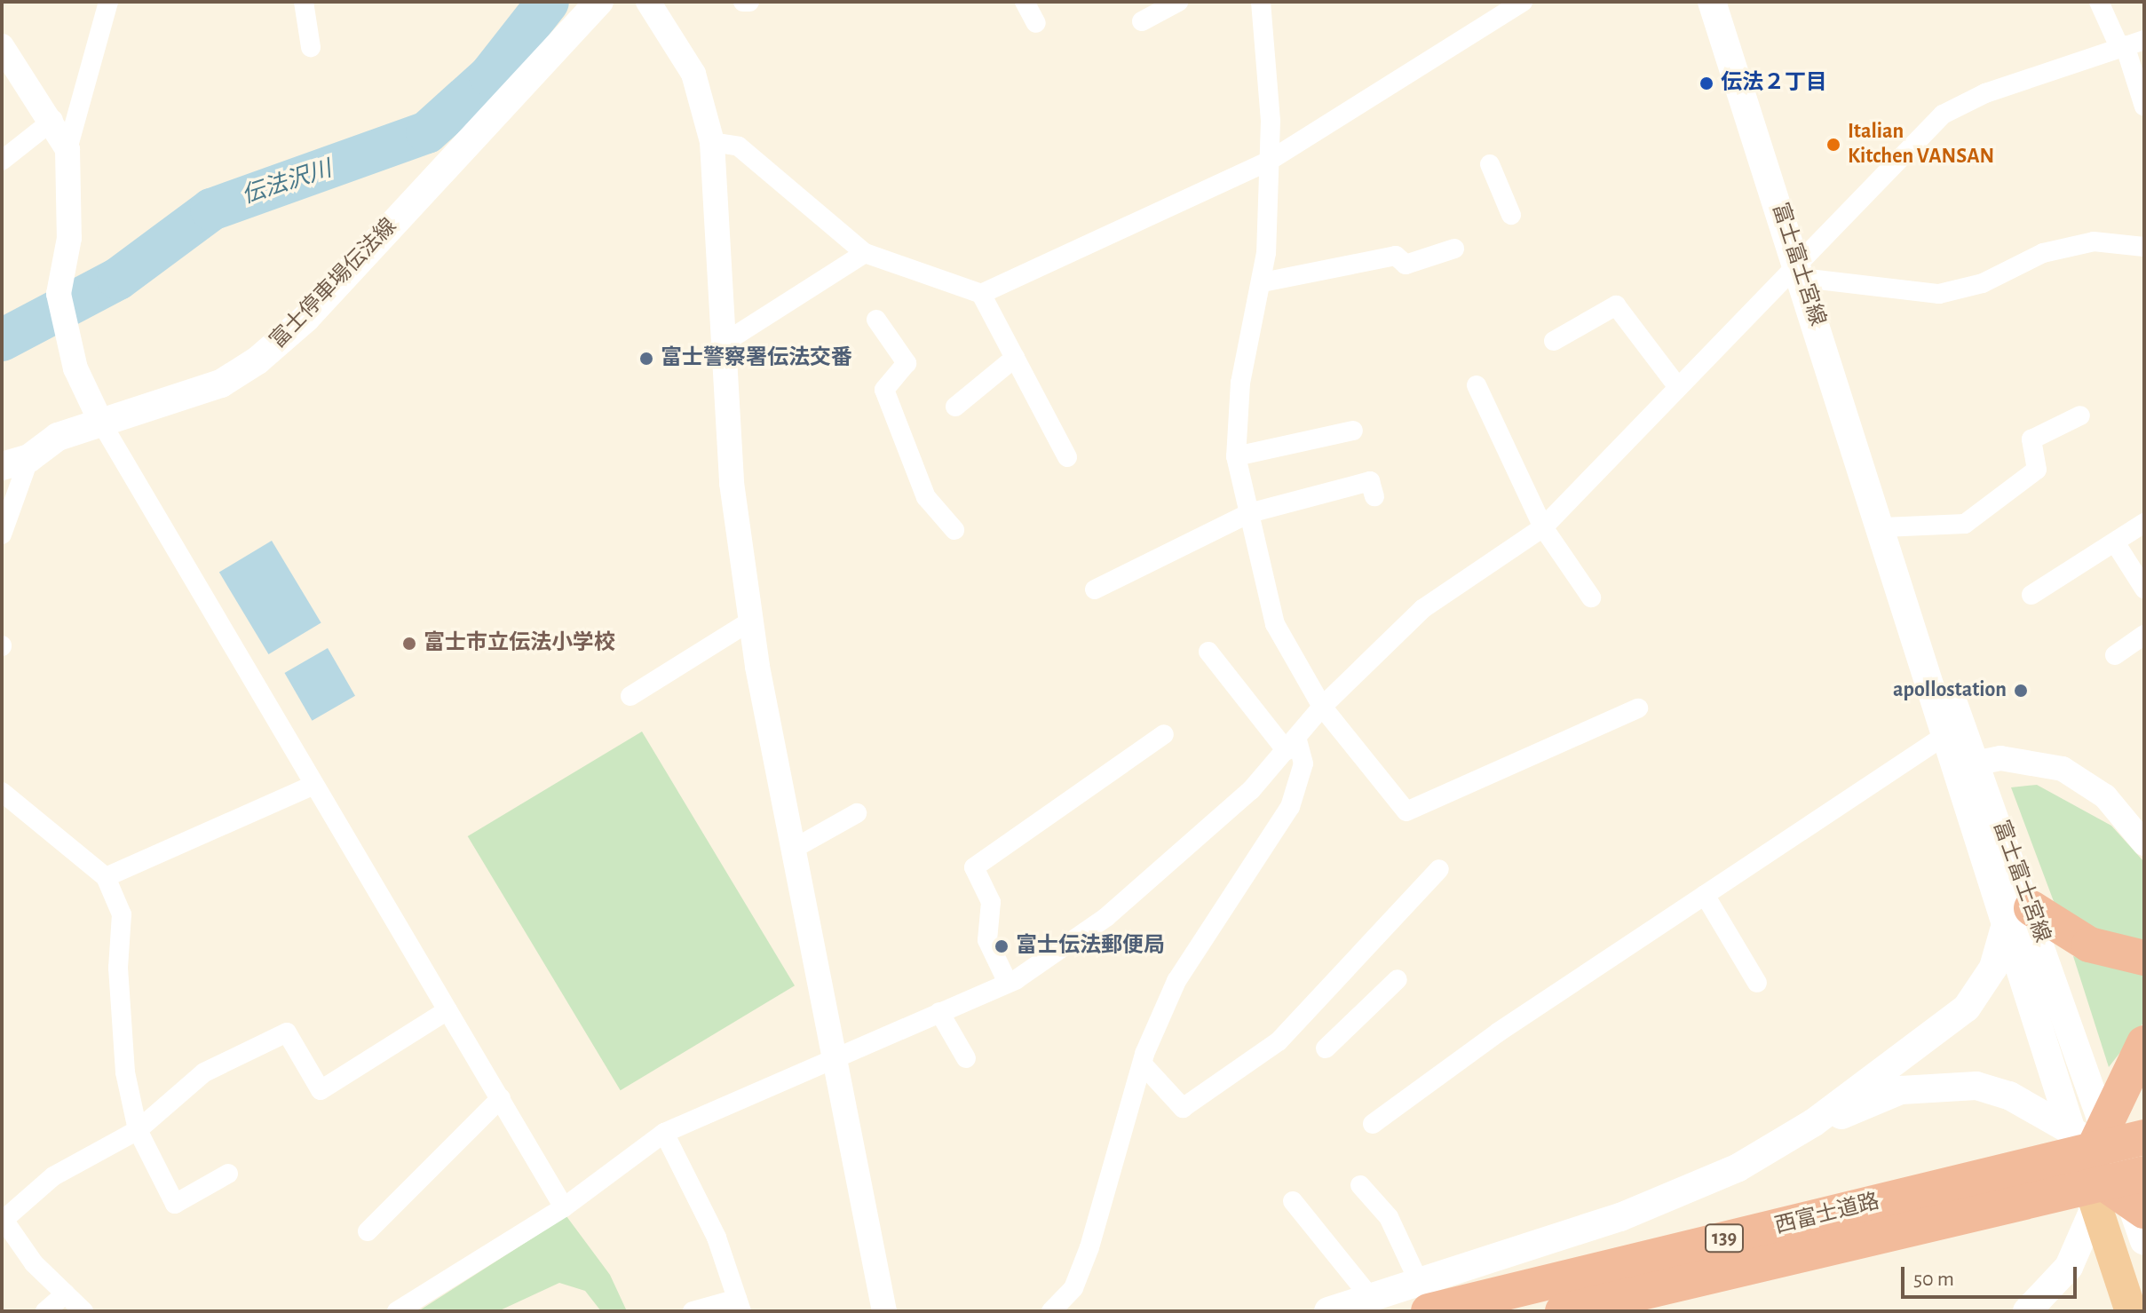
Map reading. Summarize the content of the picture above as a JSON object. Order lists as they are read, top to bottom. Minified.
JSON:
{"streets":{"highway":["西富士道路","139"],"main road":["富士富士宮線","富士停車場伝法線"]},"crossings":[["富士富士宮線","西富士道路"]],"water":["伝法沢川"],"places":["伝法２丁目","Italian Kitchen VANSAN","富士警察署伝法交番","富士市立伝法小学校","apollostation","富士伝法郵便局"],"scale_bar":"50 m"}
